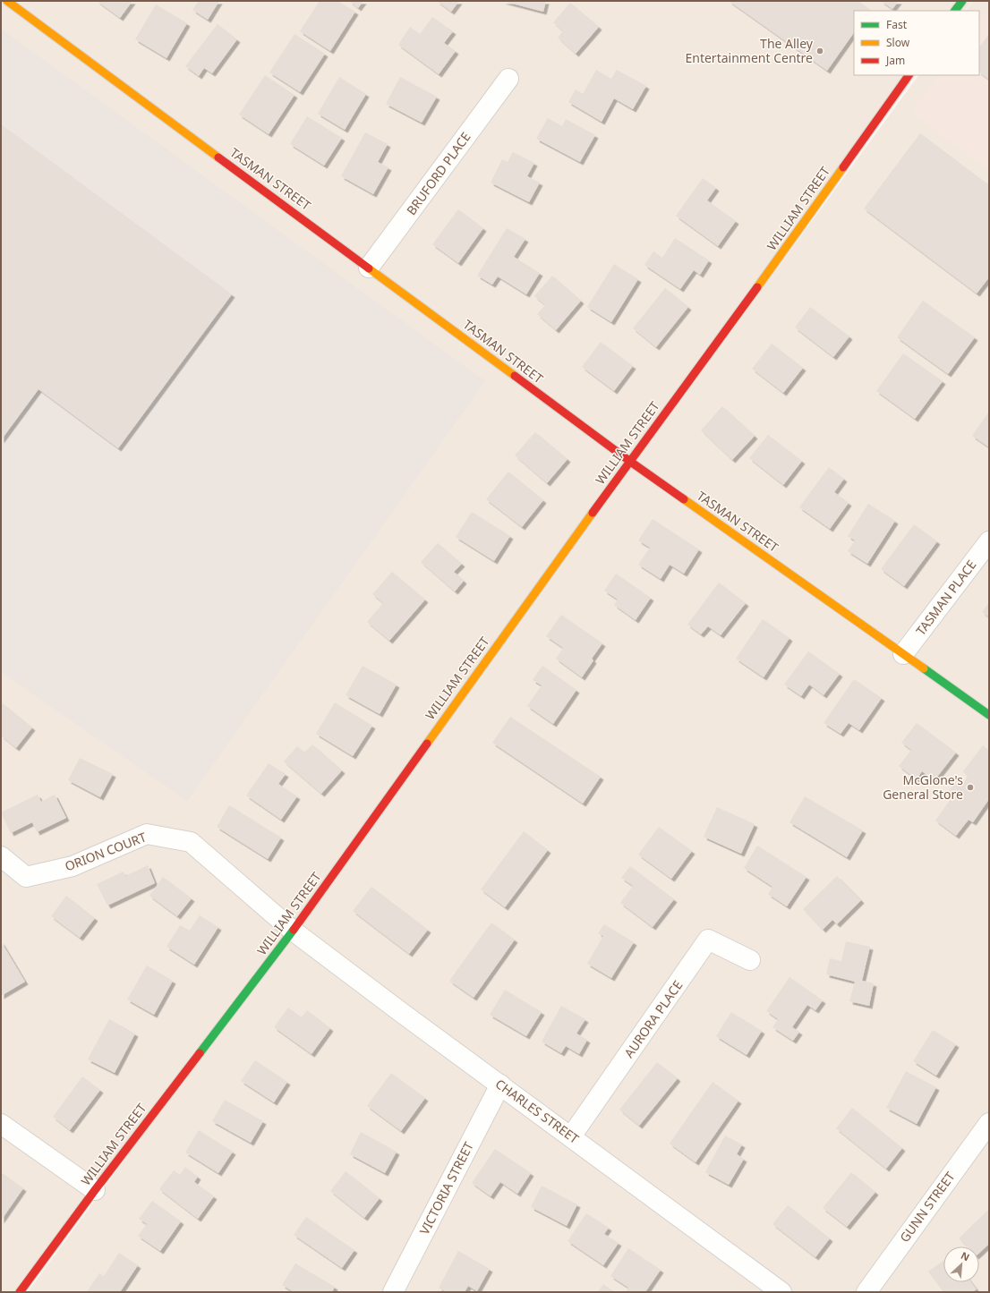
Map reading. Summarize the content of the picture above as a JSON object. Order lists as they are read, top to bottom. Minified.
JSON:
{"streets":{"main road":["TASMAN STREET","WILLIAM STREET"],"street":["BRUFORD PLACE","TASMAN PLACE","ORION COURT","AURORA PLACE","CHARLES STREET","VICTORIA STREET","GUNN STREET"]},"crossings":[["BRUFORD PLACE","TASMAN STREET"],["TASMAN STREET","WILLIAM STREET"],["TASMAN STREET","TASMAN PLACE"],["WILLIAM STREET","ORION COURT"],["WILLIAM STREET","CHARLES STREET"],["ORION COURT","CHARLES STREET"],["AURORA PLACE","CHARLES STREET"],["CHARLES STREET","VICTORIA STREET"]],"places":["The Alley Entertainment Centre","McGlone's General Store"],"legend":["Fast","Slow","Jam"],"north":"top right"}
